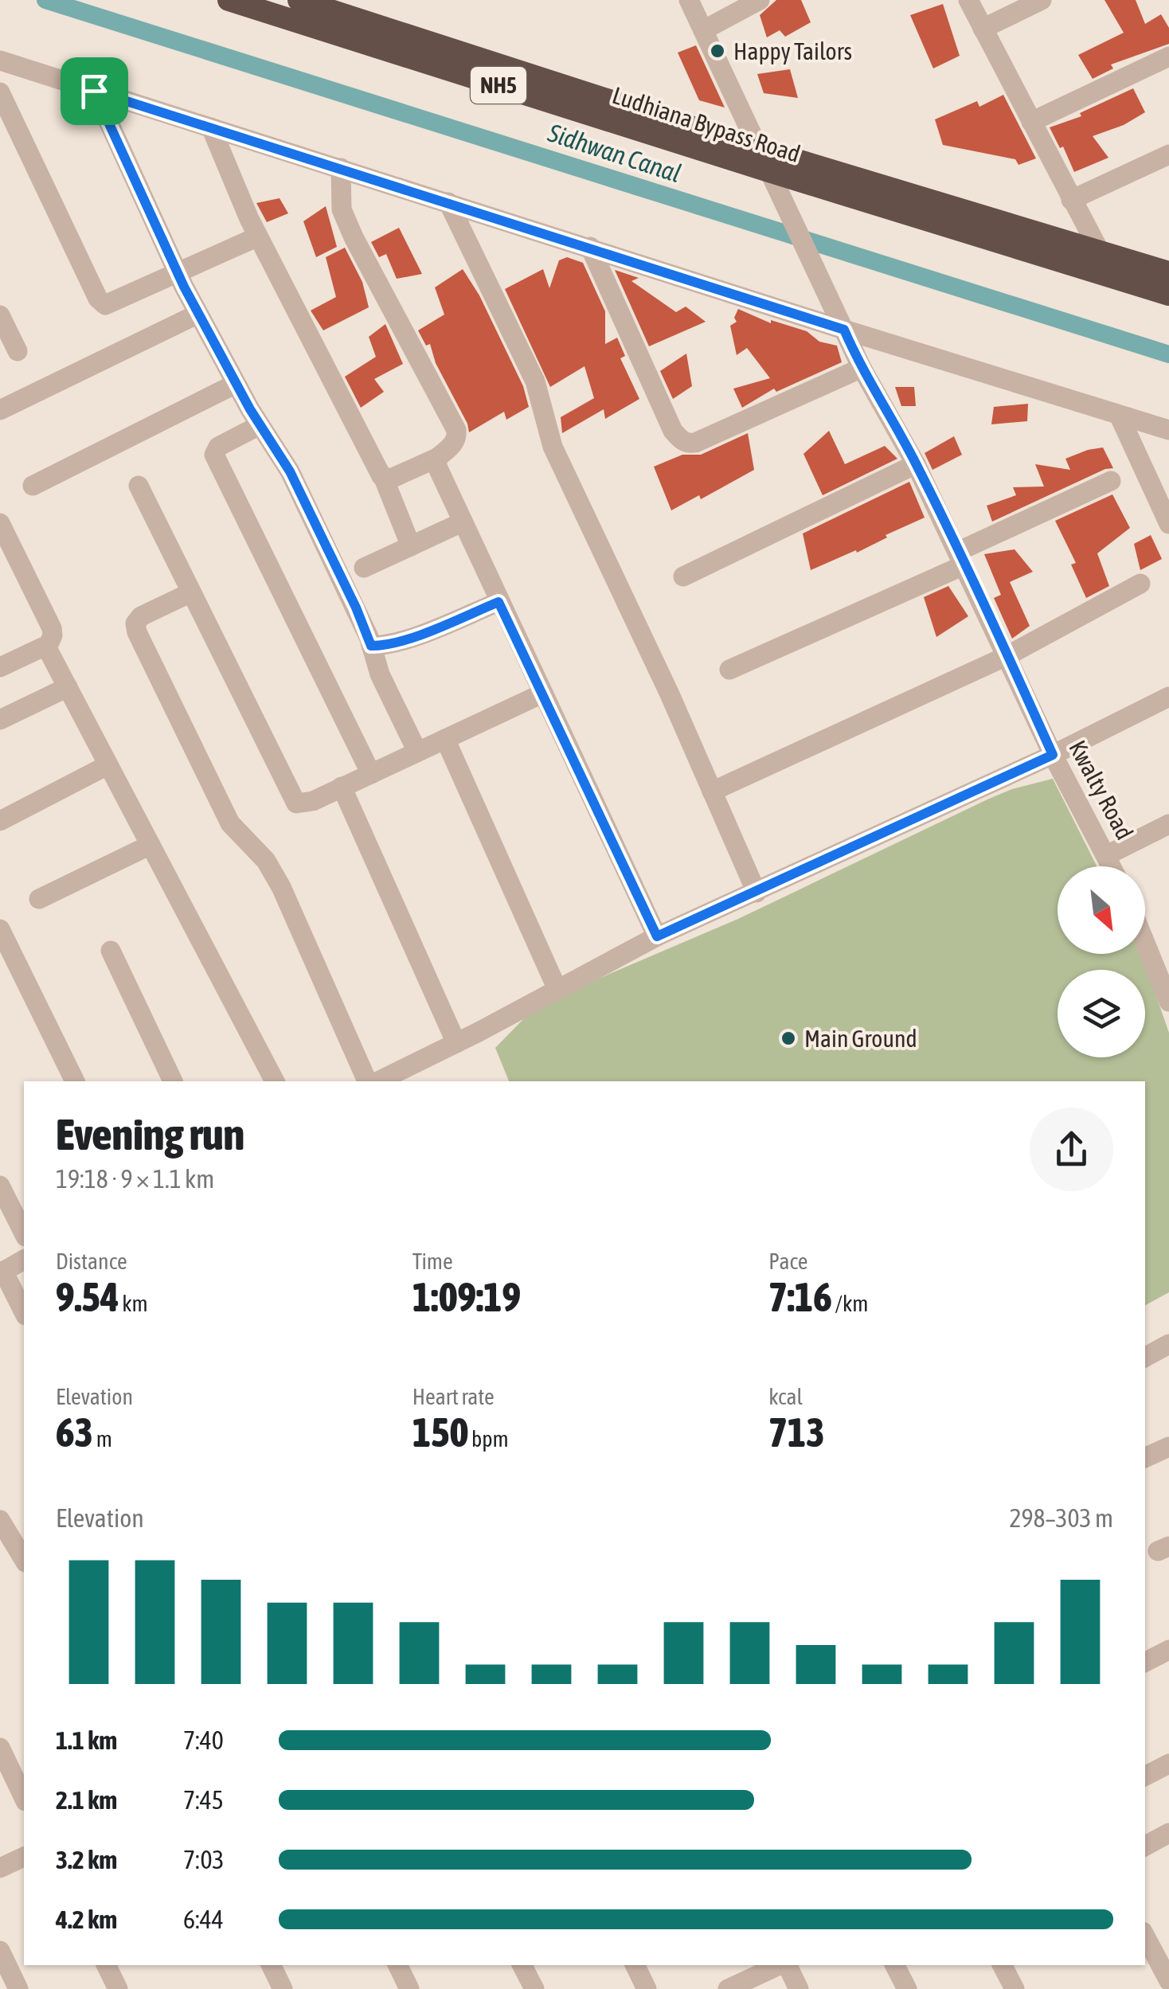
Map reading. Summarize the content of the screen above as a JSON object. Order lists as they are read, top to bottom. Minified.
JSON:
{"streets":{"highway":["NH5","Ludhiana Bypass Road"],"street":["Kwalty Road"]},"crossings":[["Ludhiana Bypass Road","Kwalty Road"]],"water":["Sidhwan Canal"],"places":["Happy Tailors","Main Ground"],"north":"bottom right","page":{"heading":["Evening run","19:18 · 9 × 1.1 km"],"stats":[["Distance","9.54 km"],["Time","1:09:19"],["Pace","7:16 /km"],["Elevation","63 m"],["Heart rate","150 bpm"],["kcal","713"]],"chart":["Elevation","298–303 m"],"list":[{"name":"1.1 km","note":"7:40"},{"name":"2.1 km","note":"7:45"},{"name":"3.2 km","note":"7:03"},{"name":"4.2 km","note":"6:44"}]}}
